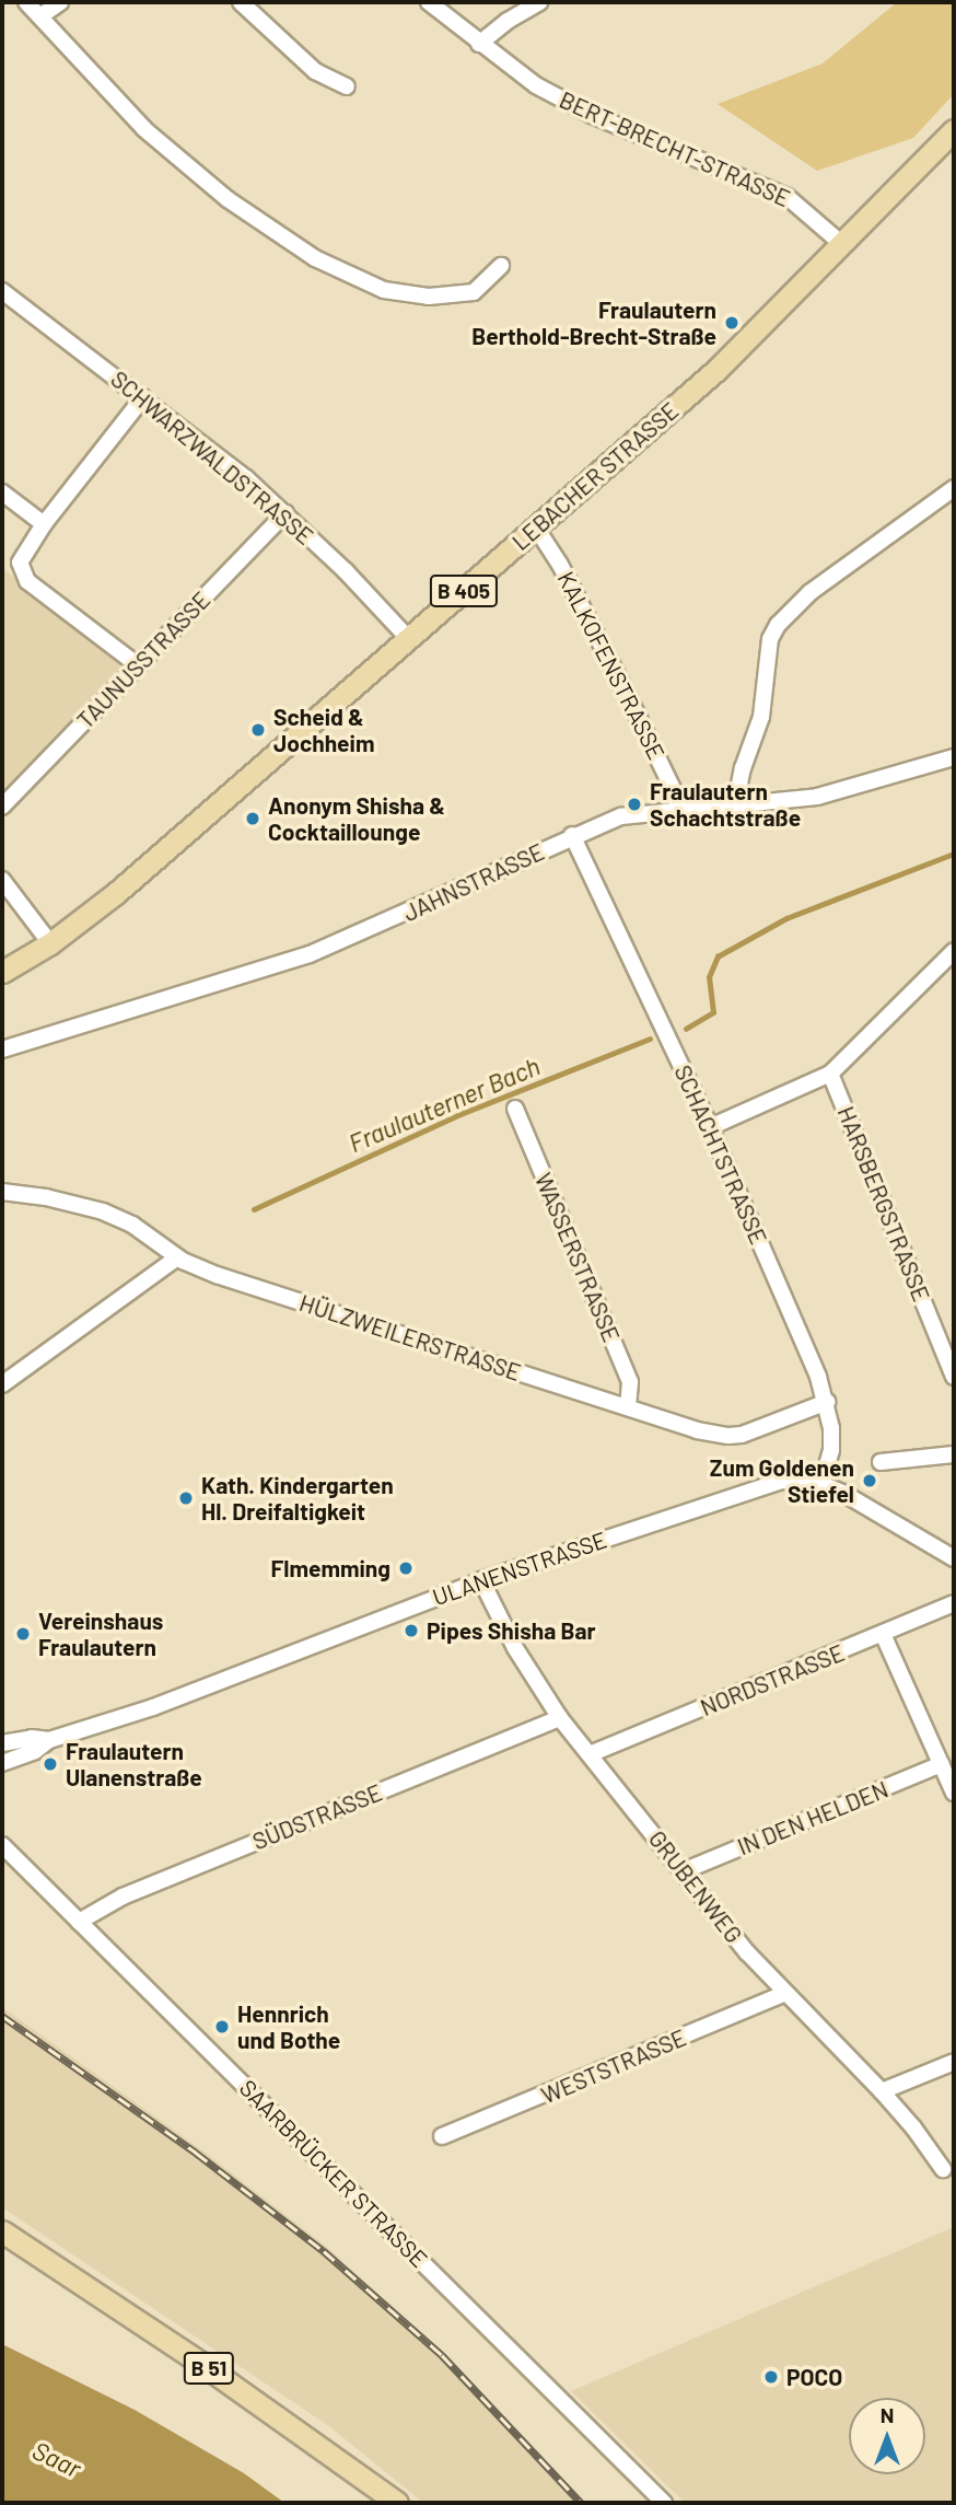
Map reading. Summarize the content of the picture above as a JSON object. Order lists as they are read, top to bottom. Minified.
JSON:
{"streets":{"main road":["LEBACHER STRASSE","B 405","B 51"],"street":["BERT-BRECHT-STRASSE","SCHWARZWALDSTRASSE","TAUNUSSTRASSE","KALKOFENSTRASSE","JAHNSTRASSE","SCHACHTSTRASSE","HARSBERGSTRASSE","WASSERSTRASSE","HÜLZWEILERSTRASSE","ULANENSTRASSE","NORDSTRASSE","SÜDSTRASSE","IN DEN HELDEN","GRUBENWEG","WESTSTRASSE","SAARBRÜCKER STRASSE"]},"crossings":[["BERT-BRECHT-STRASSE","LEBACHER STRASSE"],["SCHWARZWALDSTRASSE","LEBACHER STRASSE"],["SCHWARZWALDSTRASSE","TAUNUSSTRASSE"],["LEBACHER STRASSE","KALKOFENSTRASSE"],["KALKOFENSTRASSE","JAHNSTRASSE"],["JAHNSTRASSE","SCHACHTSTRASSE"],["SCHACHTSTRASSE","HÜLZWEILERSTRASSE"],["SCHACHTSTRASSE","ULANENSTRASSE"],["WASSERSTRASSE","HÜLZWEILERSTRASSE"],["ULANENSTRASSE","GRUBENWEG"],["NORDSTRASSE","GRUBENWEG"],["SÜDSTRASSE","GRUBENWEG"],["SÜDSTRASSE","SAARBRÜCKER STRASSE"],["IN DEN HELDEN","GRUBENWEG"],["GRUBENWEG","WESTSTRASSE"]],"water":["Fraulauterner Bach","Saar"],"places":["Fraulautern Berthold-Brecht-Straße","Scheid & Jochheim","Fraulautern Schachtstraße","Anonym Shisha & Cocktaillounge","Zum Goldenen Stiefel","Kath. Kindergarten Hl. Dreifaltigkeit","Flmemming","Pipes Shisha Bar","Vereinshaus Fraulautern","Fraulautern Ulanenstraße","Hennrich und Bothe","POCO"],"north":"top"}
